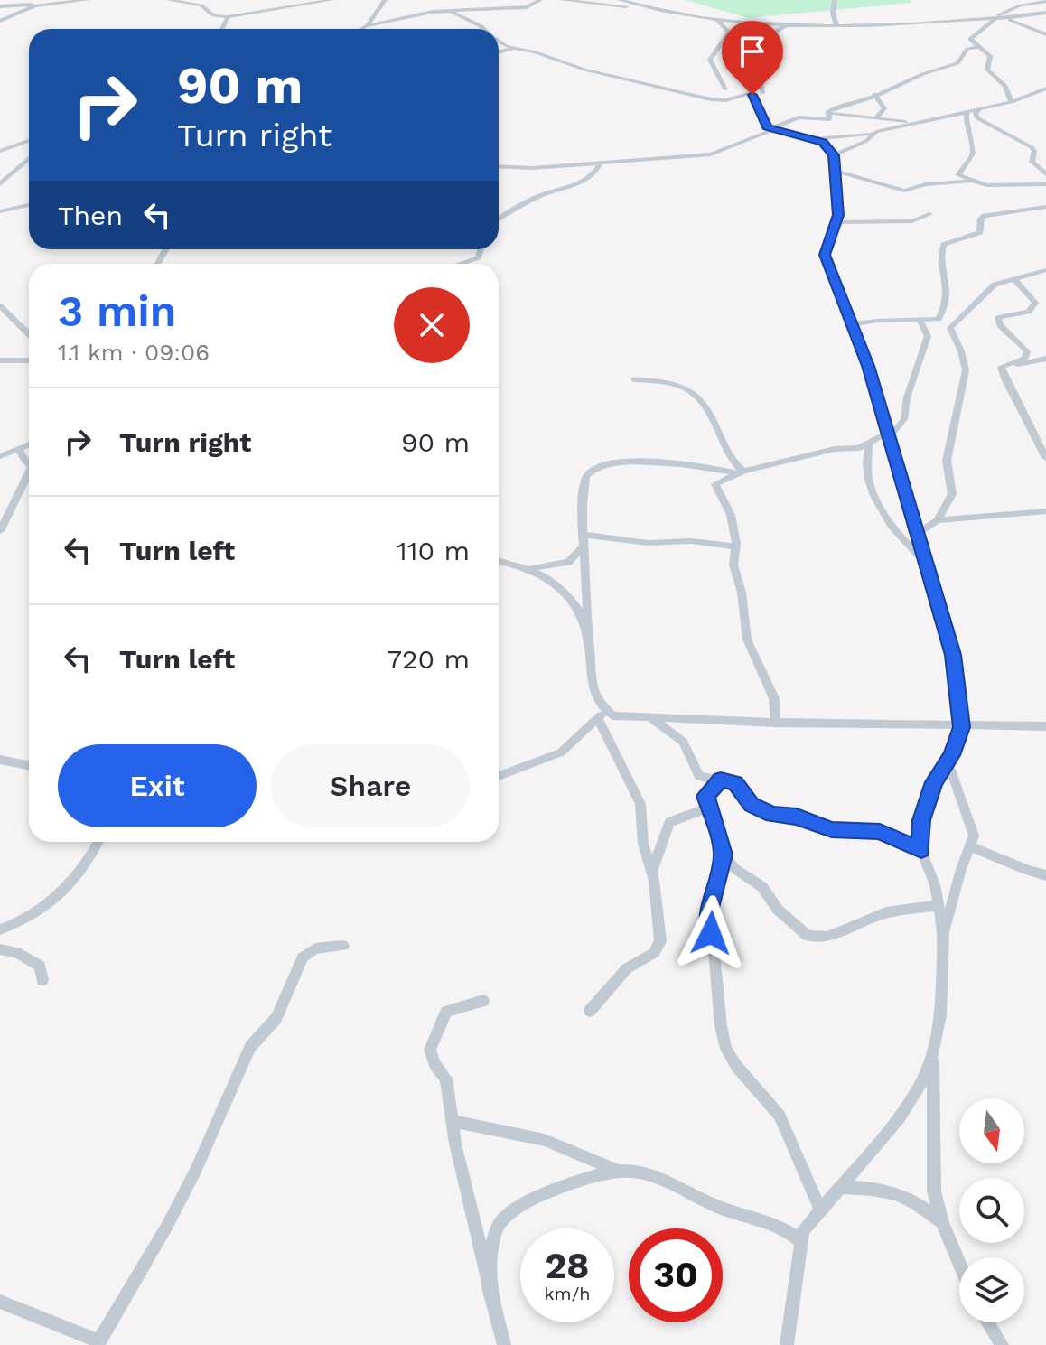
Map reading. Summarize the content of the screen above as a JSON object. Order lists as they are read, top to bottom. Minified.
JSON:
{"north":"bottom","page":{"turn":["90 m","Turn right"],"then":"Then","heading":["3 min","1.1 km · 09:06"],"list":[{"name":"Turn right","value":"90 m"},{"name":"Turn left","value":"110 m"},{"name":"Turn left","value":"720 m"}],"buttons":["Exit","Share"],"speed":"28 km/h","limit":"30"}}
